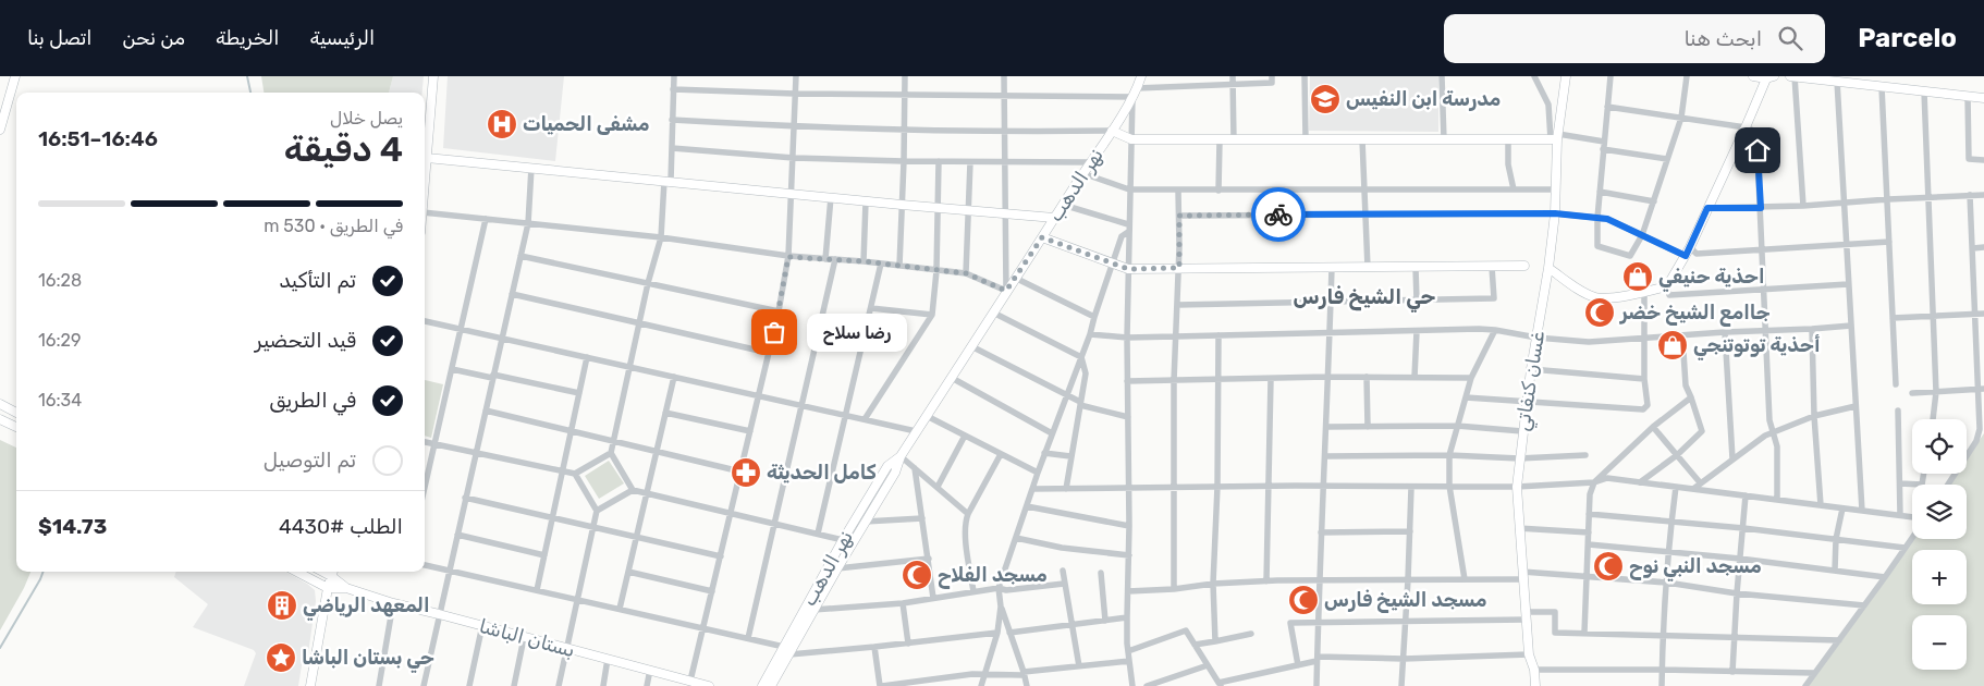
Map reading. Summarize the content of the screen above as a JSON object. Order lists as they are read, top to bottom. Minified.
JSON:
{"streets":{"street":["نهر الدهب","غسان كنفاتي","بستان الباشا"]},"districts":["حي الشيخ فارس"],"places":{"school or university":["مدرسة ابن النفيس"],"hospital":["مشفى الحميات"],"shop":["احذية حنيفي","أحذية توتوتنجي"],"mosque":["جاامع الشيخ خضر","مسجد النبي نوح","مسجد الفلاح","مسجد الشيخ فارس"],"other":["رضا سلاح"],"pharmacy":["كامل الحديثة"],"building":["المعهد الرياضي"],"place":["حي بستان الباشا"]},"page":{"header":"Parcelo","search":"ابحث هنا","nav":["الرئيسية","الخريطة","من نحن","اتصل بنا"],"heading":["4 دقيقة","يصل خلال","16:46–16:51"],"panel":["الطلب #4430","$14.73"],"bar":"في الطريق · 530 m","list":[["تم التأكيد","16:28"],["قيد التحضير","16:29"],["في الطريق","16:34"],"تم التوصيل"],"bubble":"رضا سلاح","map_buttons":["+","−"]}}
